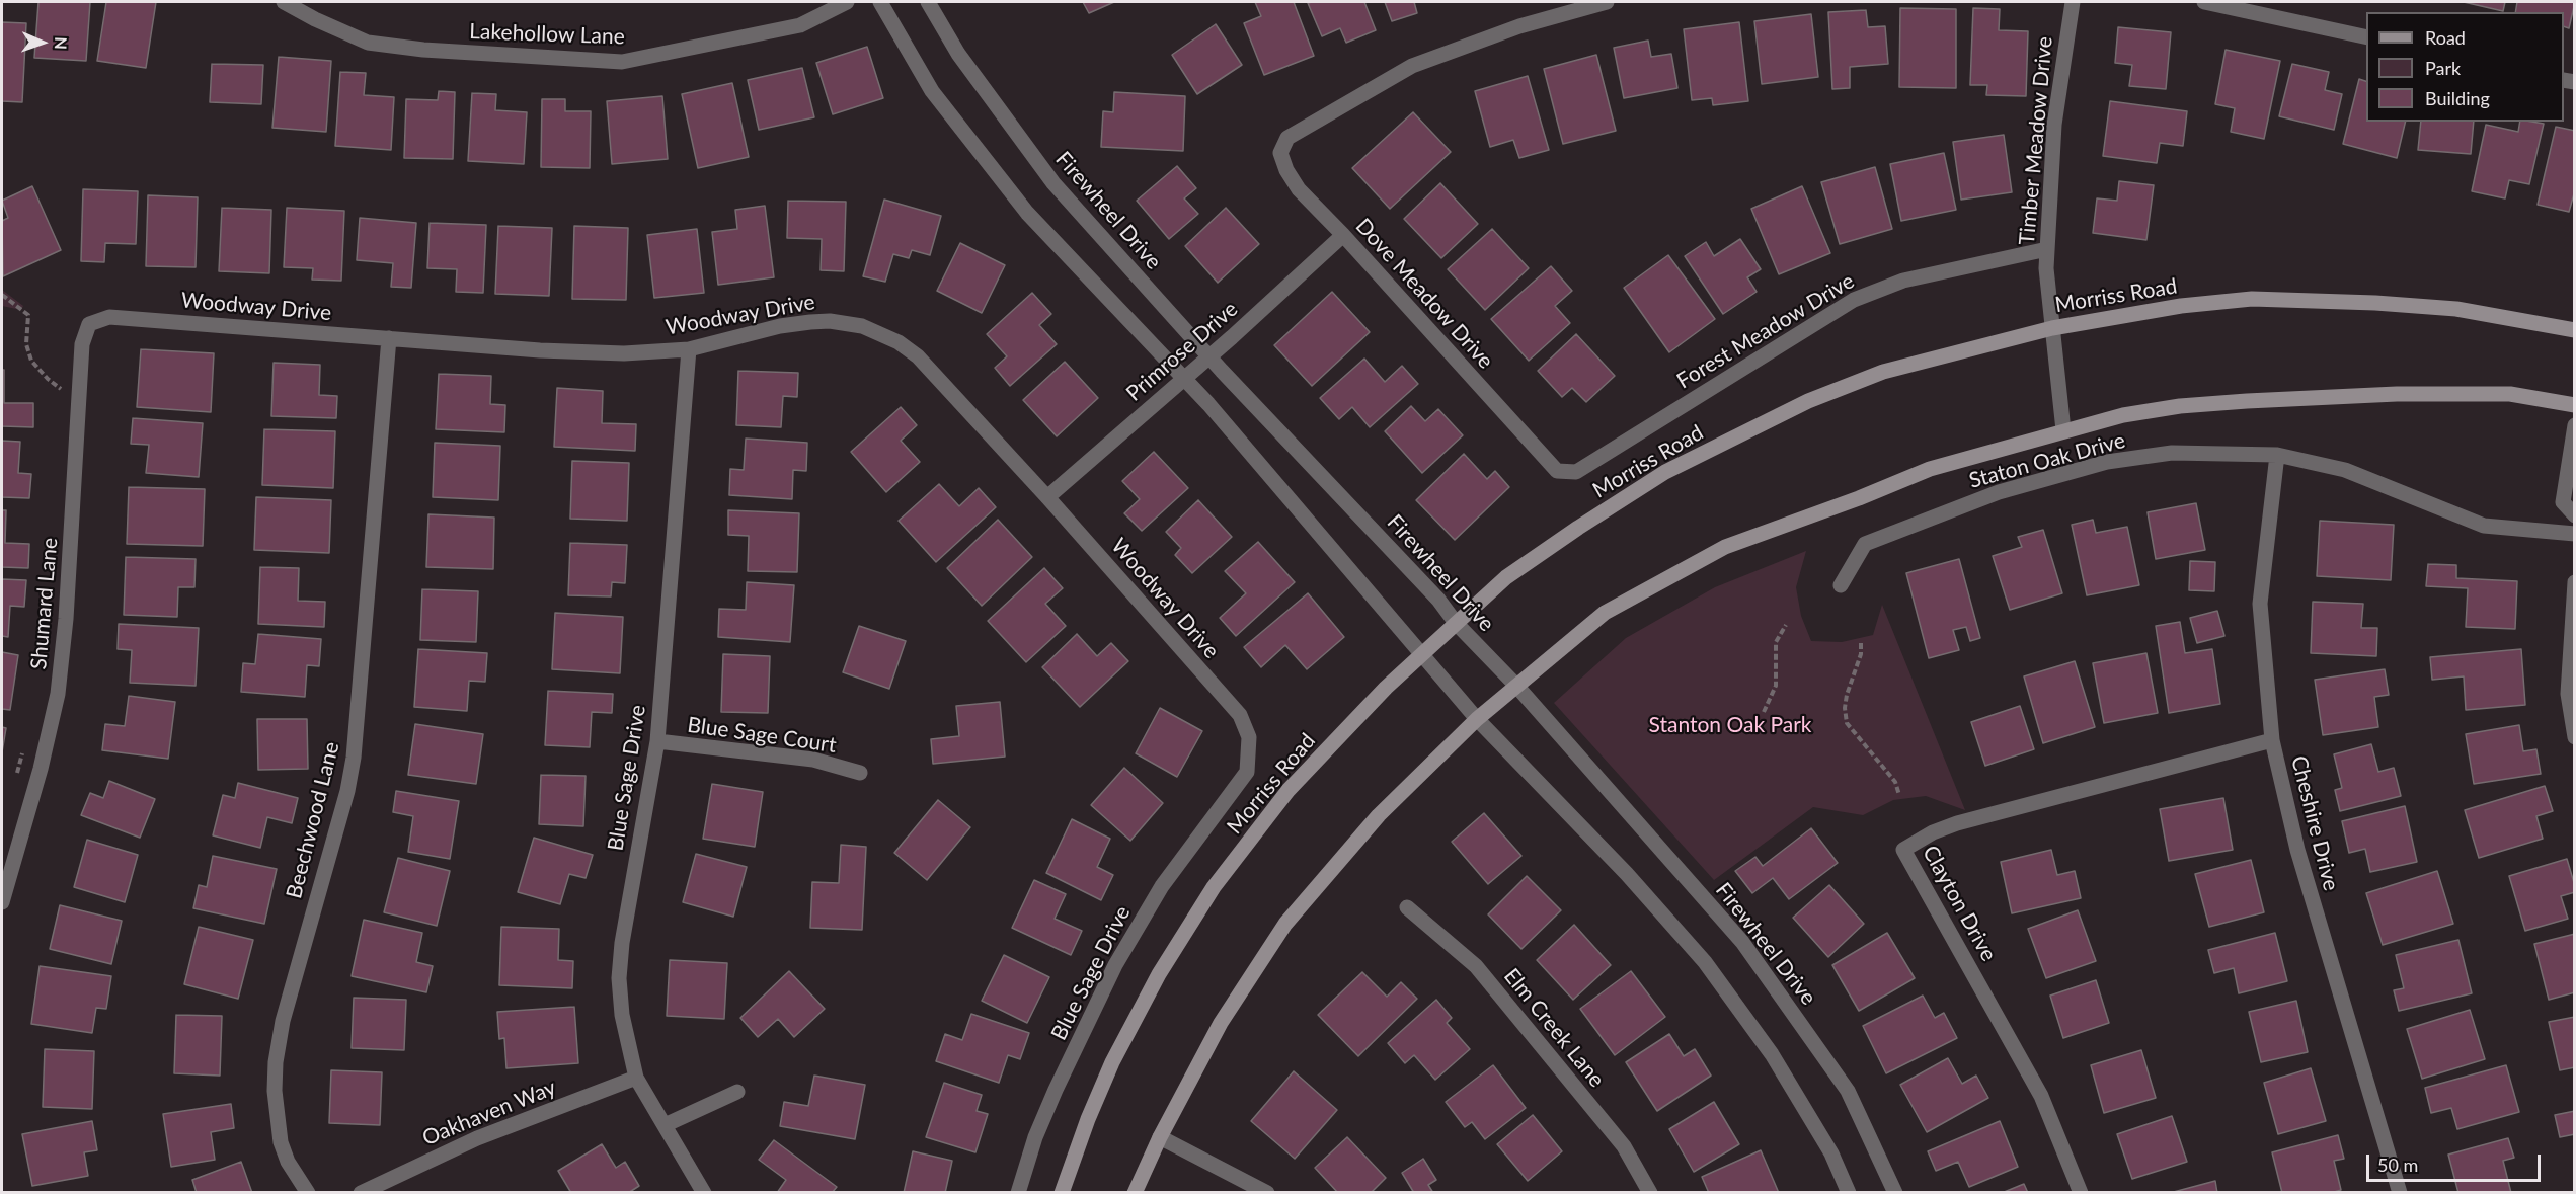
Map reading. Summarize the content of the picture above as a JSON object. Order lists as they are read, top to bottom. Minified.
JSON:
{"streets":{"main road":["Morriss Road"],"street":["Lakehollow Lane","Timber Meadow Drive","Firewheel Drive","Dove Meadow Drive","Woodway Drive","Forest Meadow Drive","Primrose Drive","Staton Oak Drive","Shumard Lane","Blue Sage Court","Blue Sage Drive","Beechwood Lane","Cheshire Drive","Clayton Drive","Elm Creek Lane","Oakhaven Way"]},"crossings":[["Timber Meadow Drive","Morriss Road"],["Timber Meadow Drive","Forest Meadow Drive"],["Firewheel Drive","Morriss Road"],["Firewheel Drive","Primrose Drive"],["Dove Meadow Drive","Forest Meadow Drive"],["Dove Meadow Drive","Primrose Drive"],["Woodway Drive","Primrose Drive"],["Woodway Drive","Shumard Lane"],["Woodway Drive","Blue Sage Drive"],["Woodway Drive","Beechwood Lane"],["Staton Oak Drive","Cheshire Drive"],["Blue Sage Court","Blue Sage Drive"],["Blue Sage Drive","Oakhaven Way"],["Cheshire Drive","Clayton Drive"]],"parks":["Stanton Oak Park"],"legend":["Road","Park","Building"],"scale_bar":"50 m","north":"right"}
